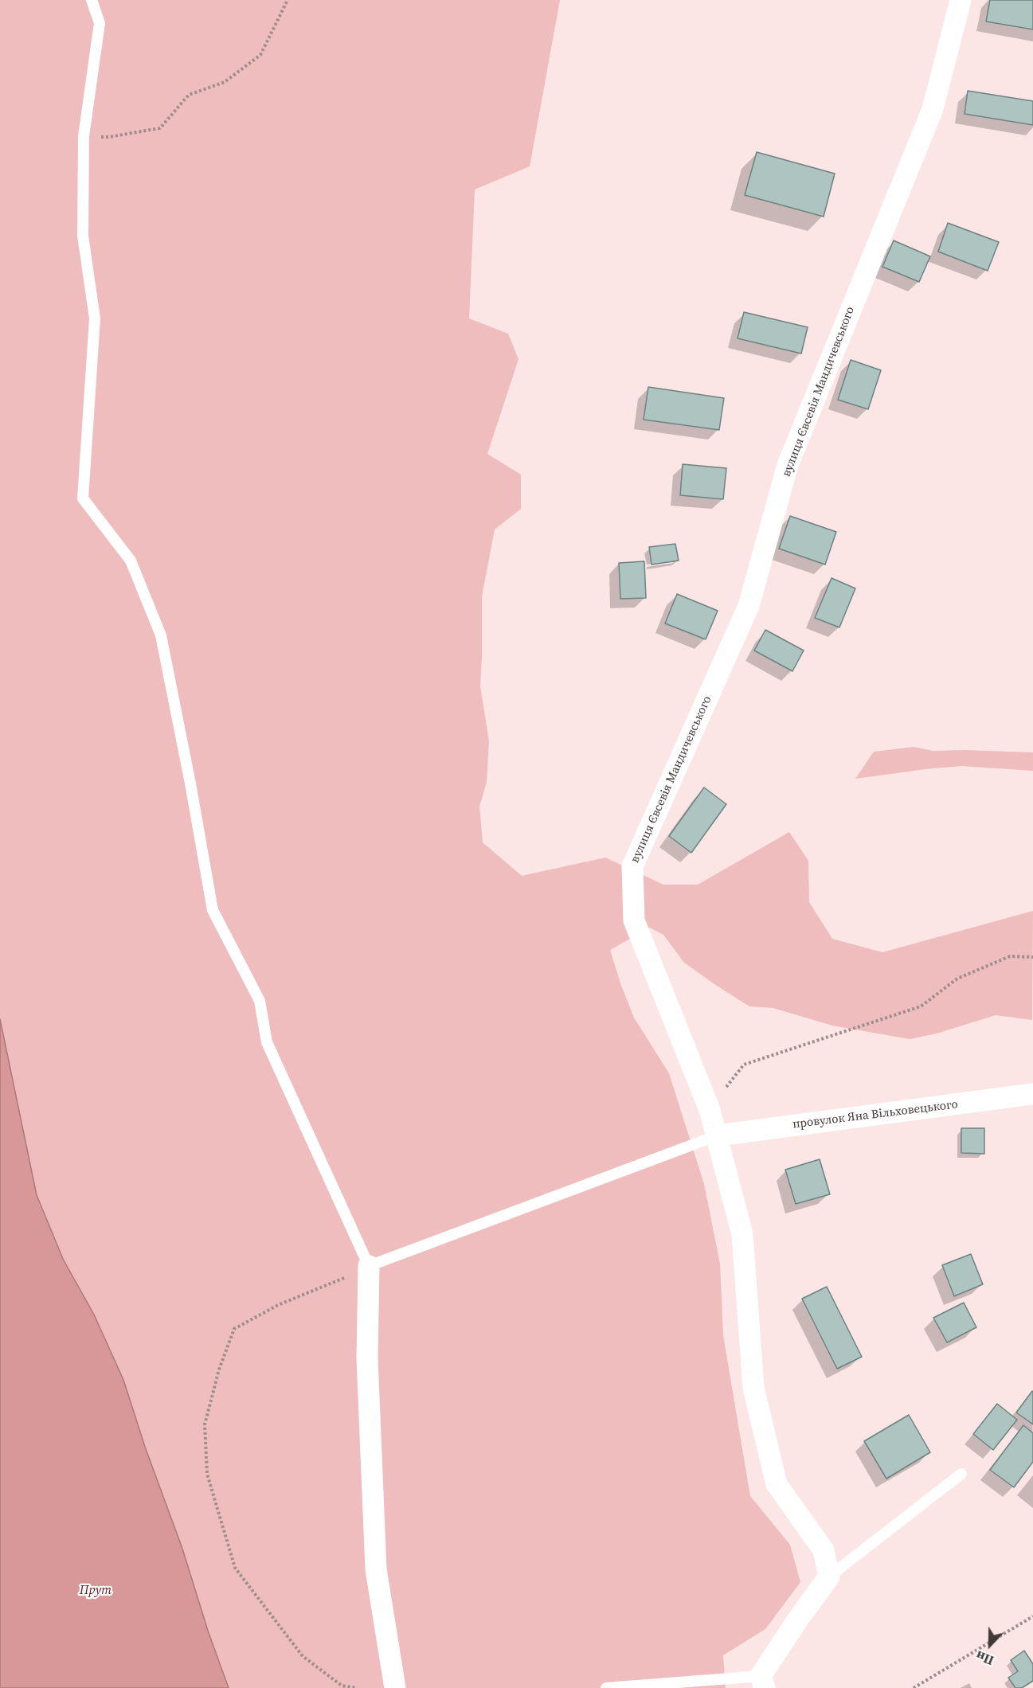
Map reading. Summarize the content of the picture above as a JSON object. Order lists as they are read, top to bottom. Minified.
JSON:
{"streets":{"street":["вулиця Євсевія Мандичевського","провулок Яна Вільховецького"]},"crossings":[["вулиця Євсевія Мандичевського","провулок Яна Вільховецького"]],"water":["Прут"],"north":"bottom"}
